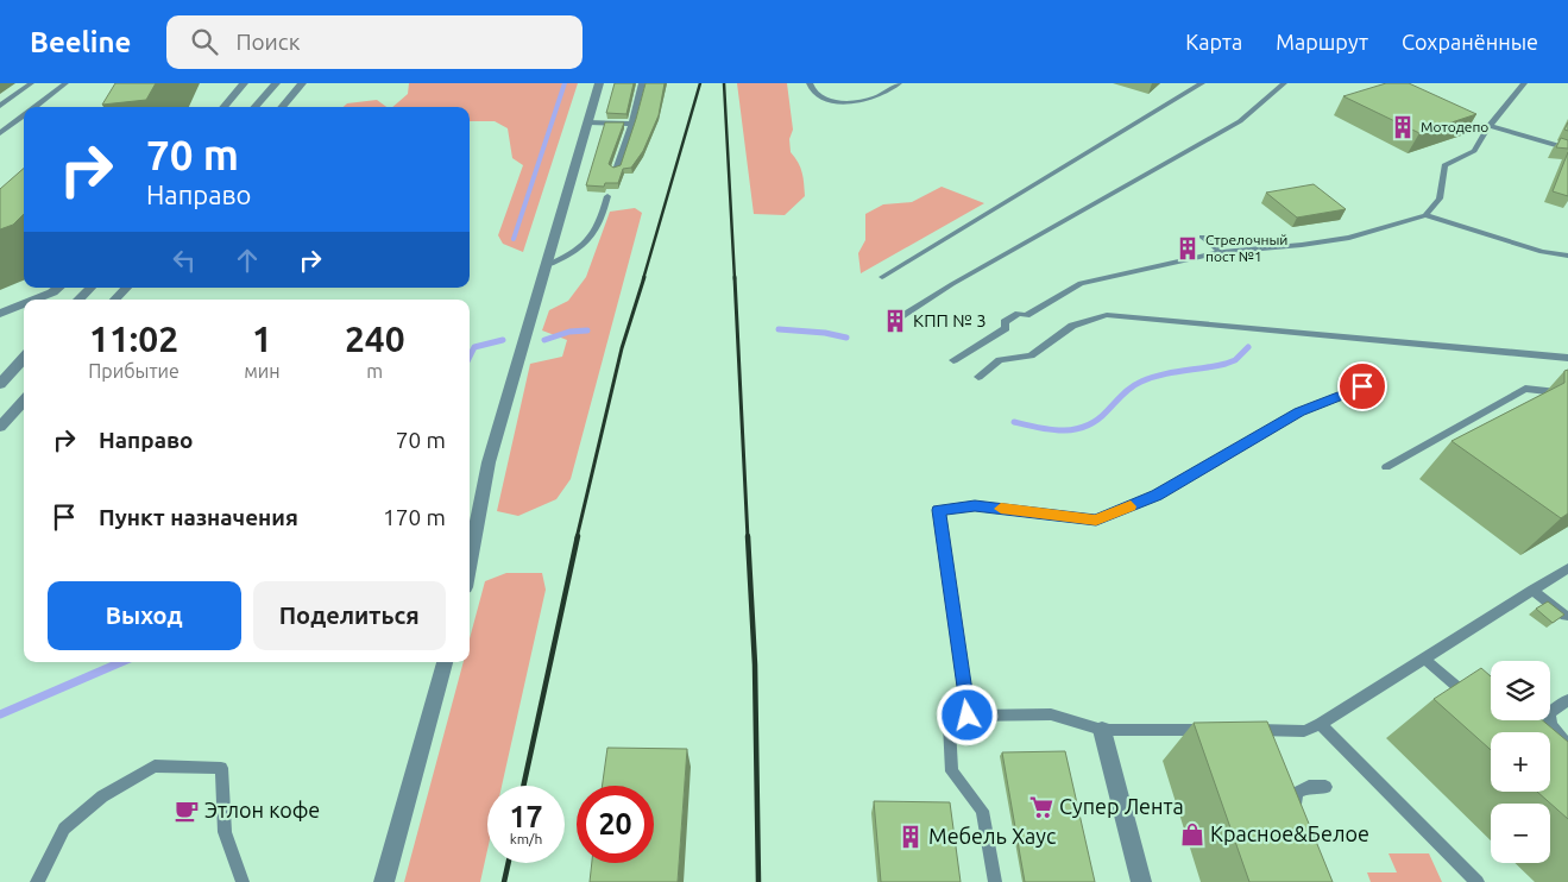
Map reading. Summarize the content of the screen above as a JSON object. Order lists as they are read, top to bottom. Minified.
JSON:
{"places":{"building":["Мотодепо","Стрелочный пост №1","КПП № 3","Мебель Хаус"],"supermarket":["Супер Лента"],"cafe":["Этлон кофе"],"shop":["Красное&Белое"]},"page":{"header":"Beeline","search":"Поиск","nav":["Карта","Маршрут","Сохранённые"],"turn":["70 m","Направо"],"eta":["11:02","Прибытие","1","мин","240","m"],"list":[{"name":"Направо","value":"70 m"},{"name":"Пункт назначения","value":"170 m"}],"buttons":["Выход","Поделиться"],"map_buttons":["+","−"],"speed":"17 km/h","limit":"20"}}
